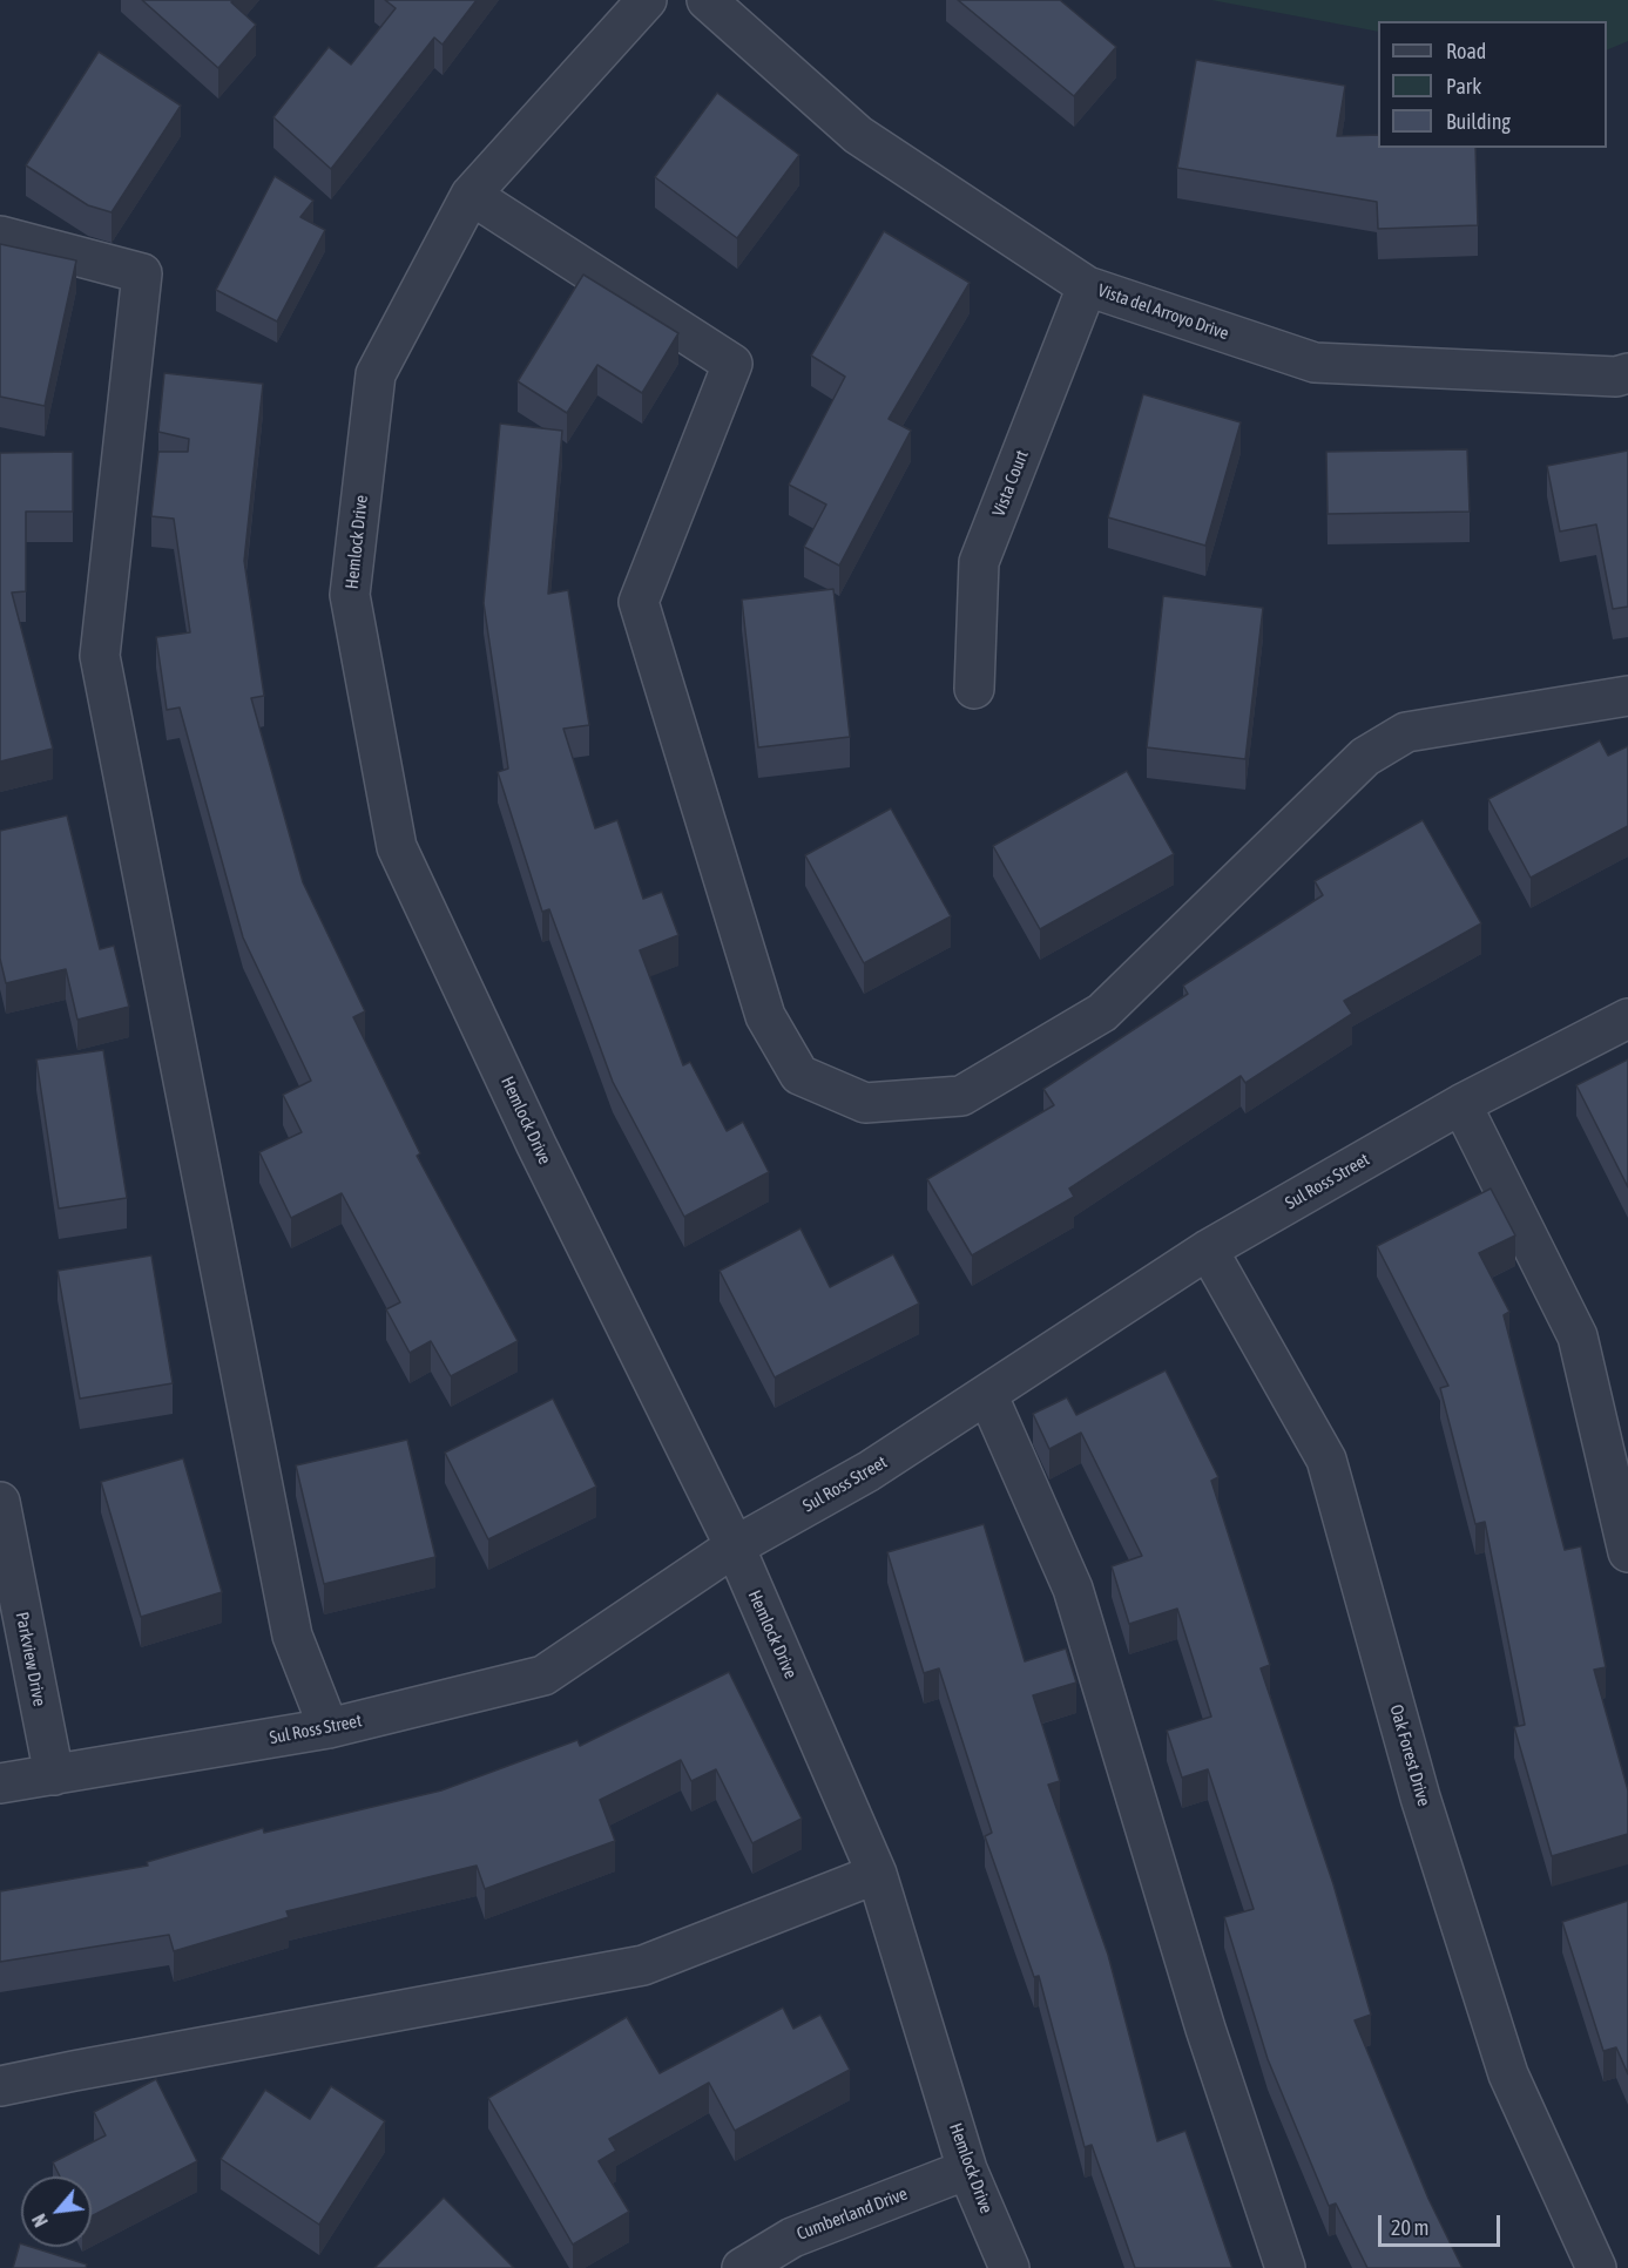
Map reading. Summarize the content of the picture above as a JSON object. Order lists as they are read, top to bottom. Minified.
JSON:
{"streets":{"street":["Vista del Arroyo Drive","Vista Court","Hemlock Drive","Sul Ross Street","Parkview Drive","Oak Forest Drive","Cumberland Drive"]},"crossings":[["Vista del Arroyo Drive","Vista Court"],["Hemlock Drive","Sul Ross Street"],["Hemlock Drive","Cumberland Drive"],["Sul Ross Street","Parkview Drive"],["Sul Ross Street","Oak Forest Drive"]],"legend":["Road","Park","Building"],"scale_bar":"20 m","north":"bottom left"}
